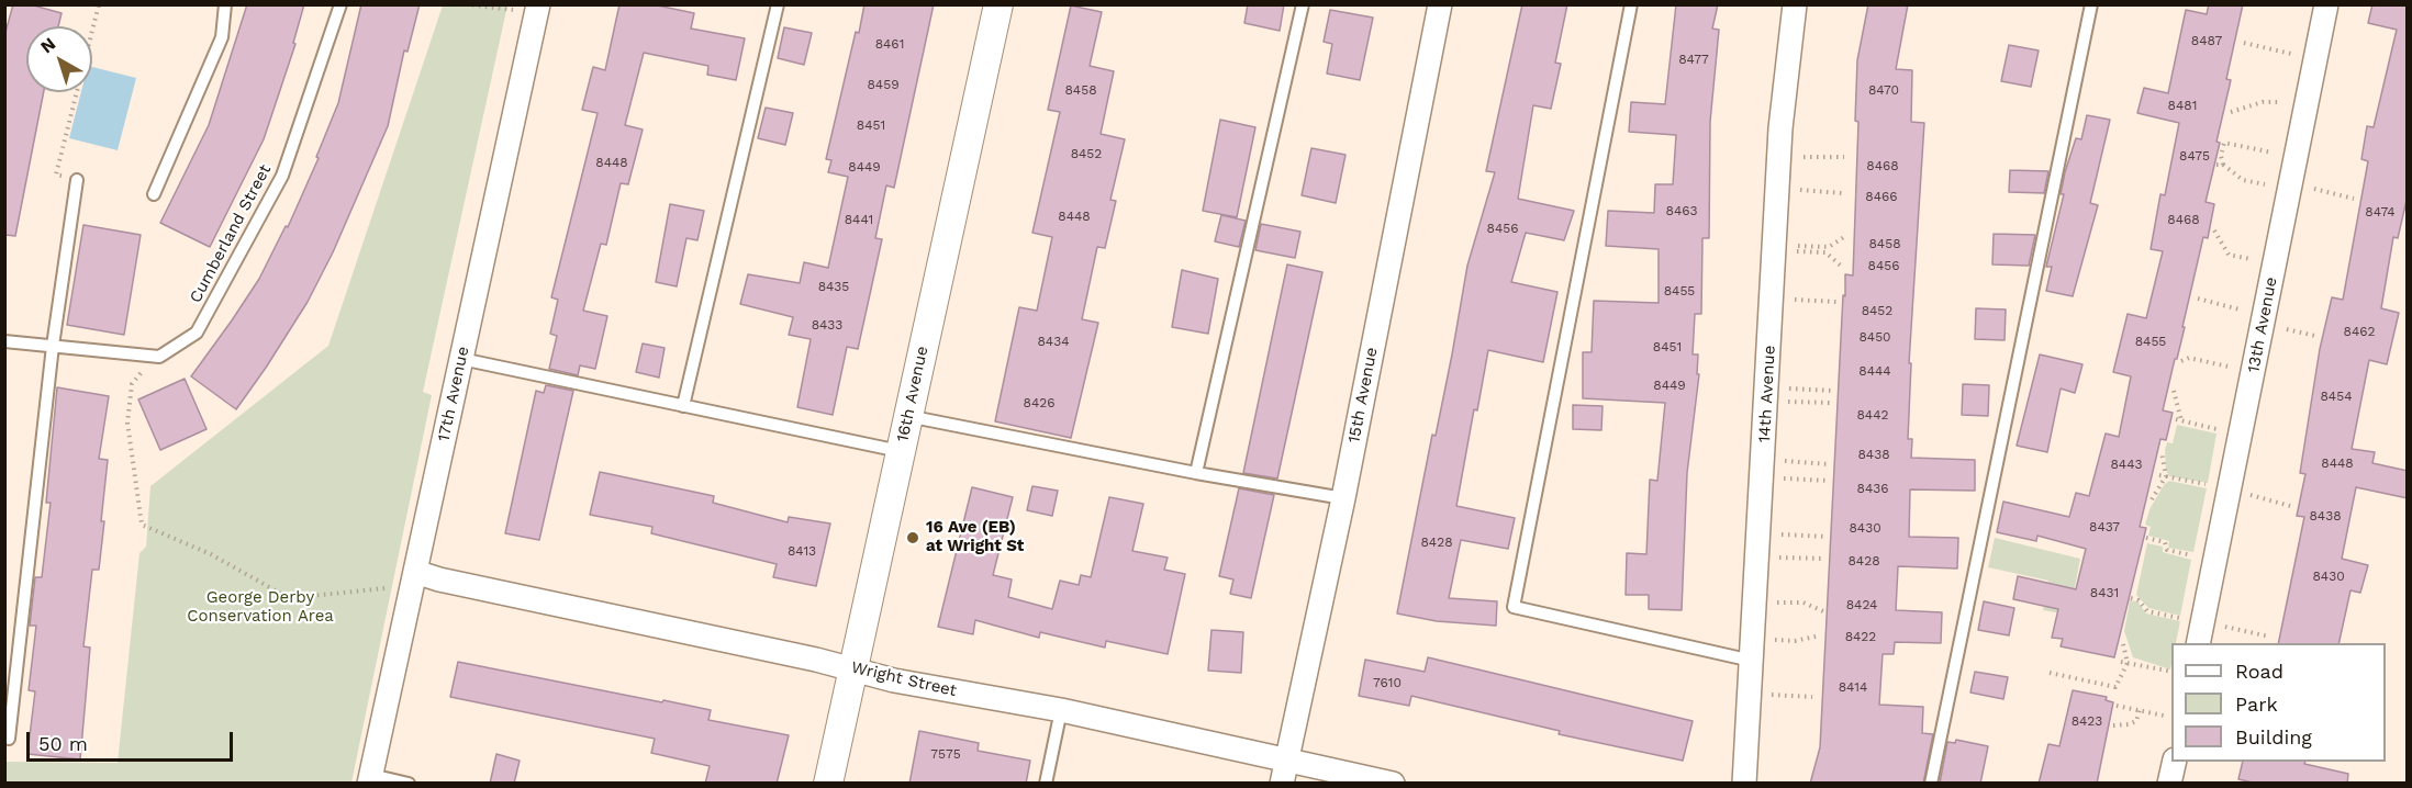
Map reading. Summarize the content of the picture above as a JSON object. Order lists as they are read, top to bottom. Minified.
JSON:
{"streets":{"street":["13th Avenue","17th Avenue","16th Avenue","14th Avenue","15th Avenue","Wright Street"],"lane":["Cumberland Street"]},"crossings":[["17th Avenue","Wright Street"],["16th Avenue","Wright Street"],["15th Avenue","Wright Street"]],"parks":["George Derby Conservation Area"],"places":["16 Ave (EB) at Wright St"],"house_numbers":["8487","8461","8477","8459","8458","8470","8481","8451","8452","8475","8448","8468","8449","8466","8463","8474","8448","8441","8468","8456","8458","8456","8435","8455","8452","8433","8462","8450","8434","8455","8451","8444","8449","8454","8426","8442","8438","8448","8443","8436","8438","8437","8430","8428","8413","8428","8430","8431","8424","8422","7610","8414","8423","7575"],"legend":["Road","Park","Building"],"scale_bar":"50 m","north":"top left"}
